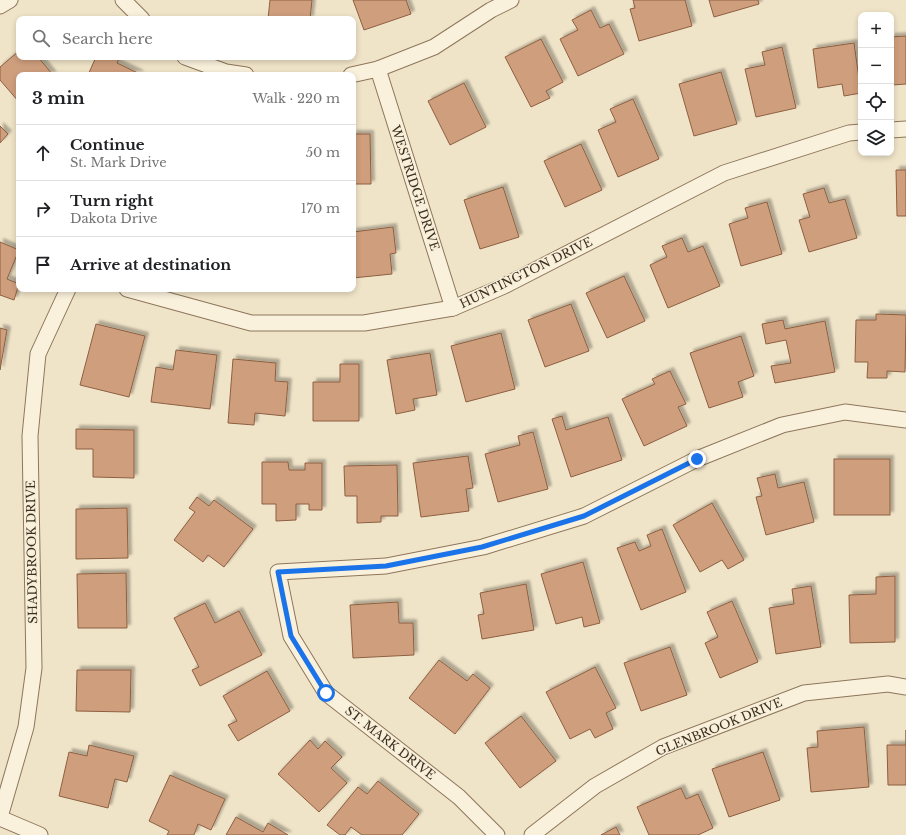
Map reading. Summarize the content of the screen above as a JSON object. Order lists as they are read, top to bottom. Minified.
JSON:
{"streets":{"street":["WESTRIDGE DRIVE","HUNTINGTON DRIVE","SHADYBROOK DRIVE","GLENBROOK DRIVE","ST. MARK DRIVE"]},"crossings":[["WESTRIDGE DRIVE","HUNTINGTON DRIVE"]],"page":{"map_buttons":["+","−"],"search":"Search here","heading":["3 min","Walk · 220 m"],"list":[["Continue","St. Mark Drive","50 m"],["Turn right","Dakota Drive","170 m"],"Arrive at destination"]}}
